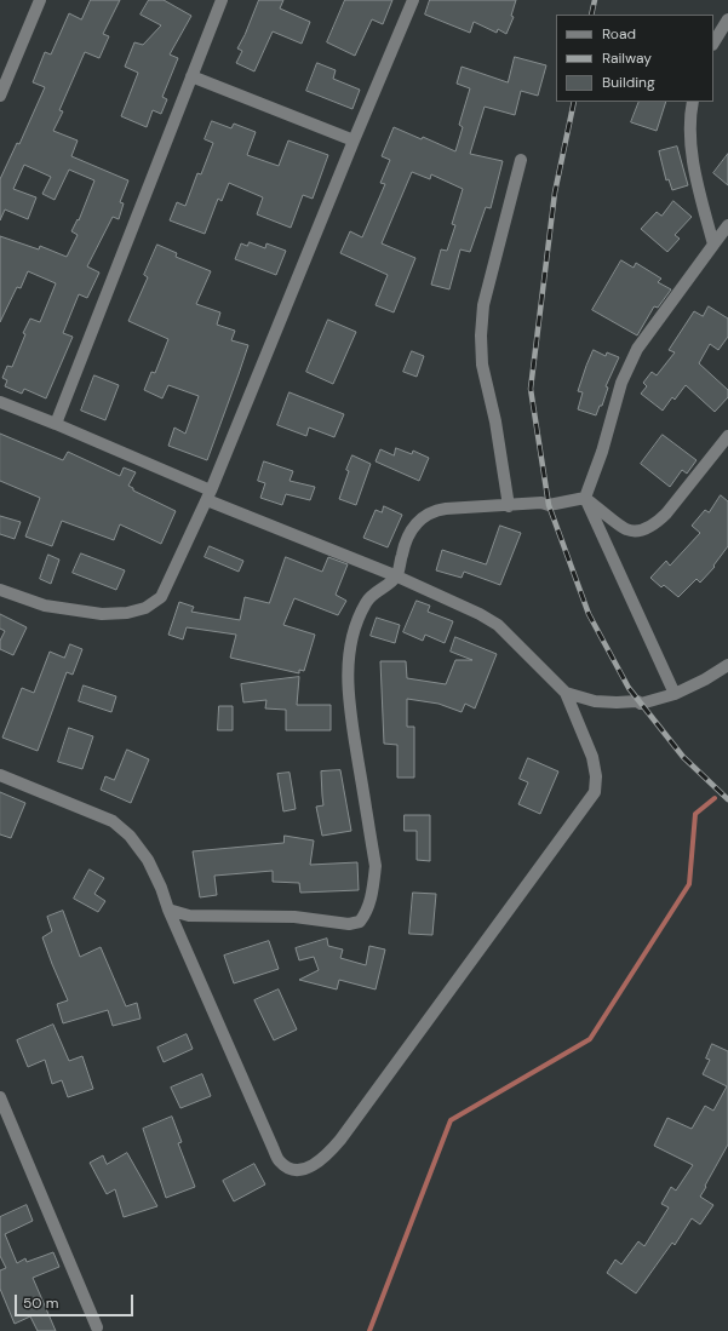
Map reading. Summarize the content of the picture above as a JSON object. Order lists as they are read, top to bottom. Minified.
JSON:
{"legend":["Road","Railway","Building"],"scale_bar":"50 m"}
